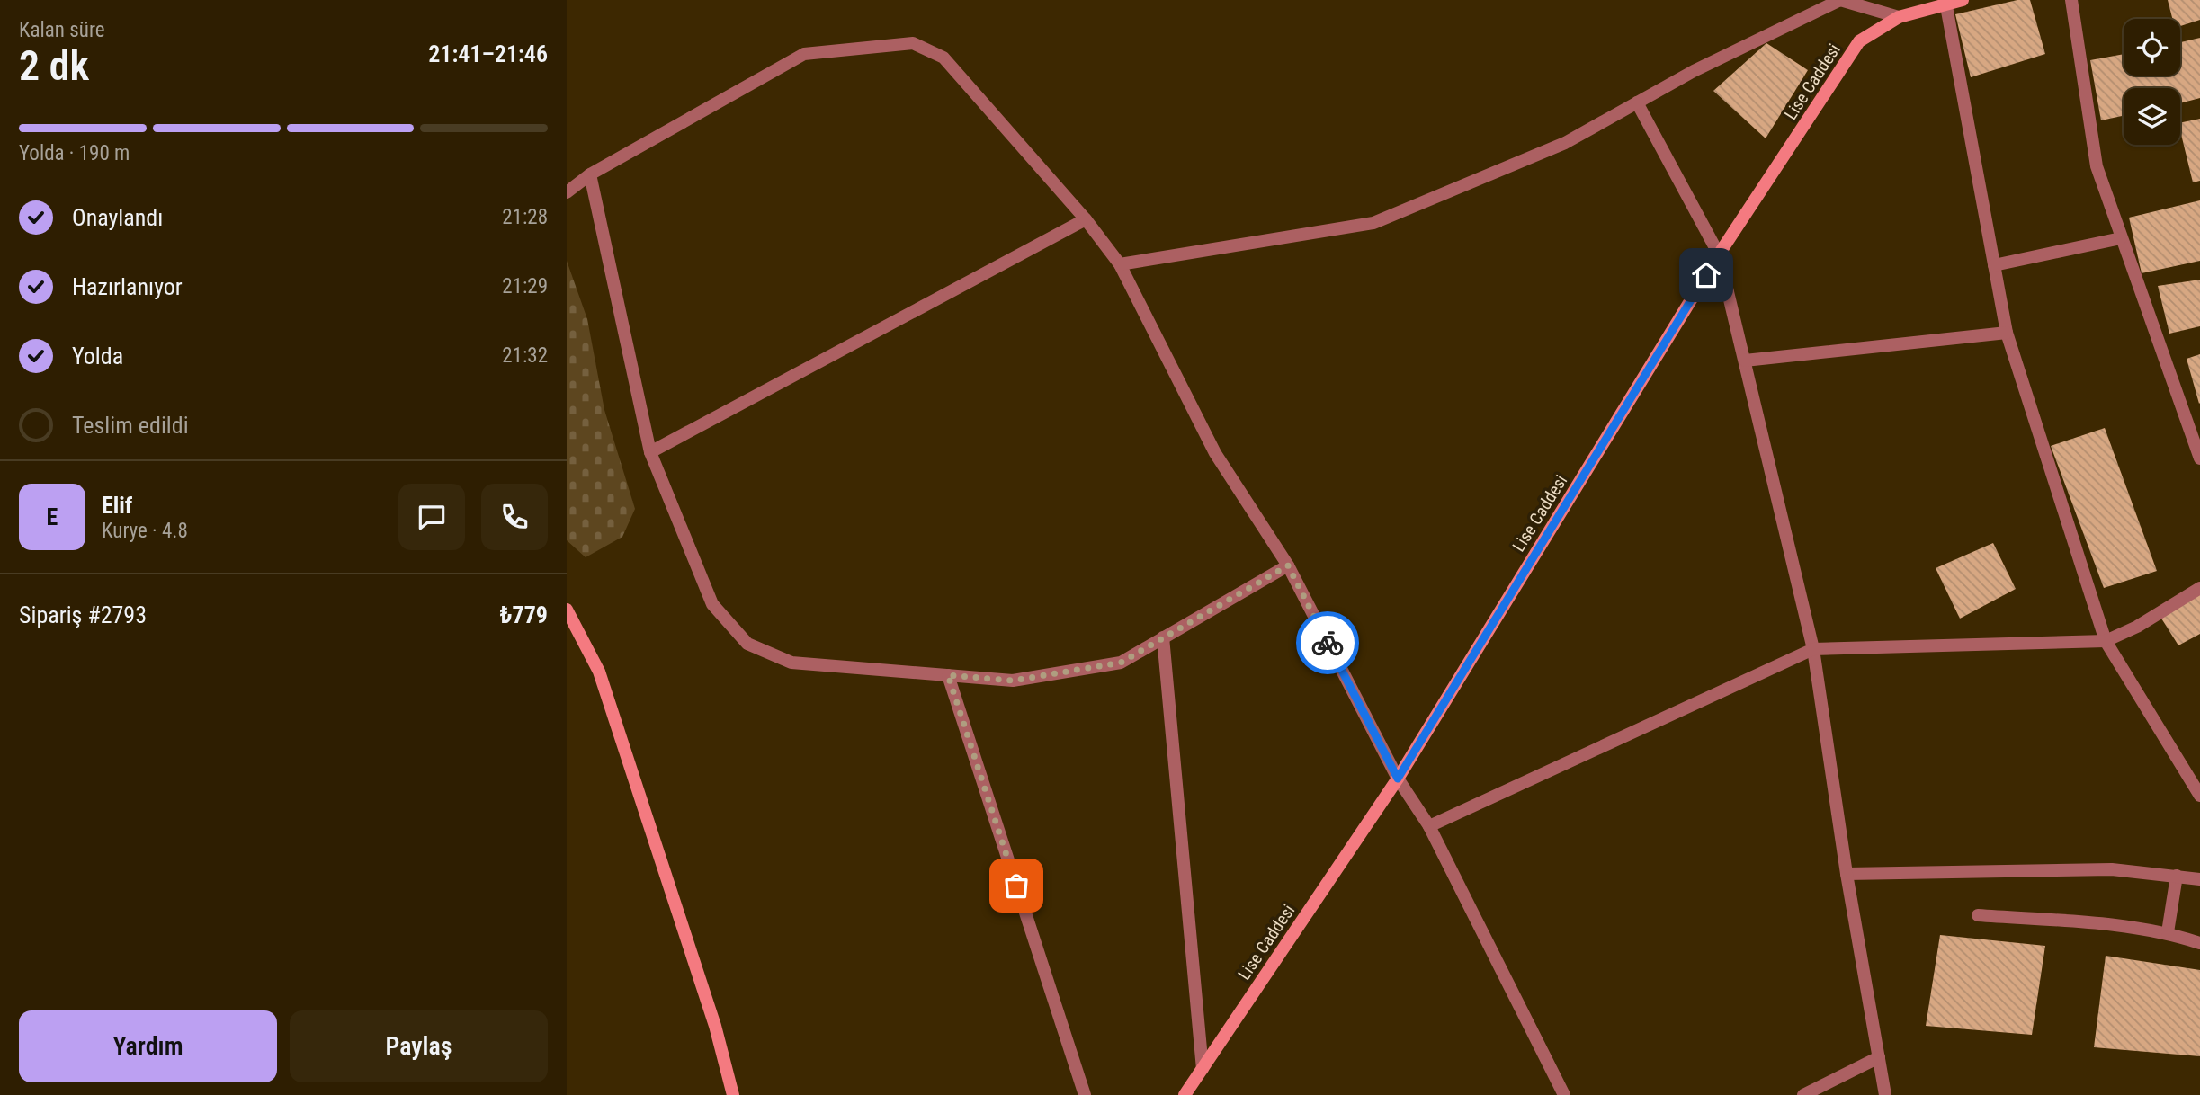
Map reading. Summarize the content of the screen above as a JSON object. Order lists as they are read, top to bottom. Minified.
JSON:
{"streets":{"street":["Lise Caddesi"]},"page":{"heading":["2 dk","Kalan süre","21:41–21:46"],"panel":["Elif","Kurye · 4.8","Sipariş #2793","₺779"],"bar":"Yolda · 190 m","list":[["Onaylandı","21:28"],["Hazırlanıyor","21:29"],["Yolda","21:32"],"Teslim edildi"],"round":"E","buttons":["Yardım","Paylaş"]}}
